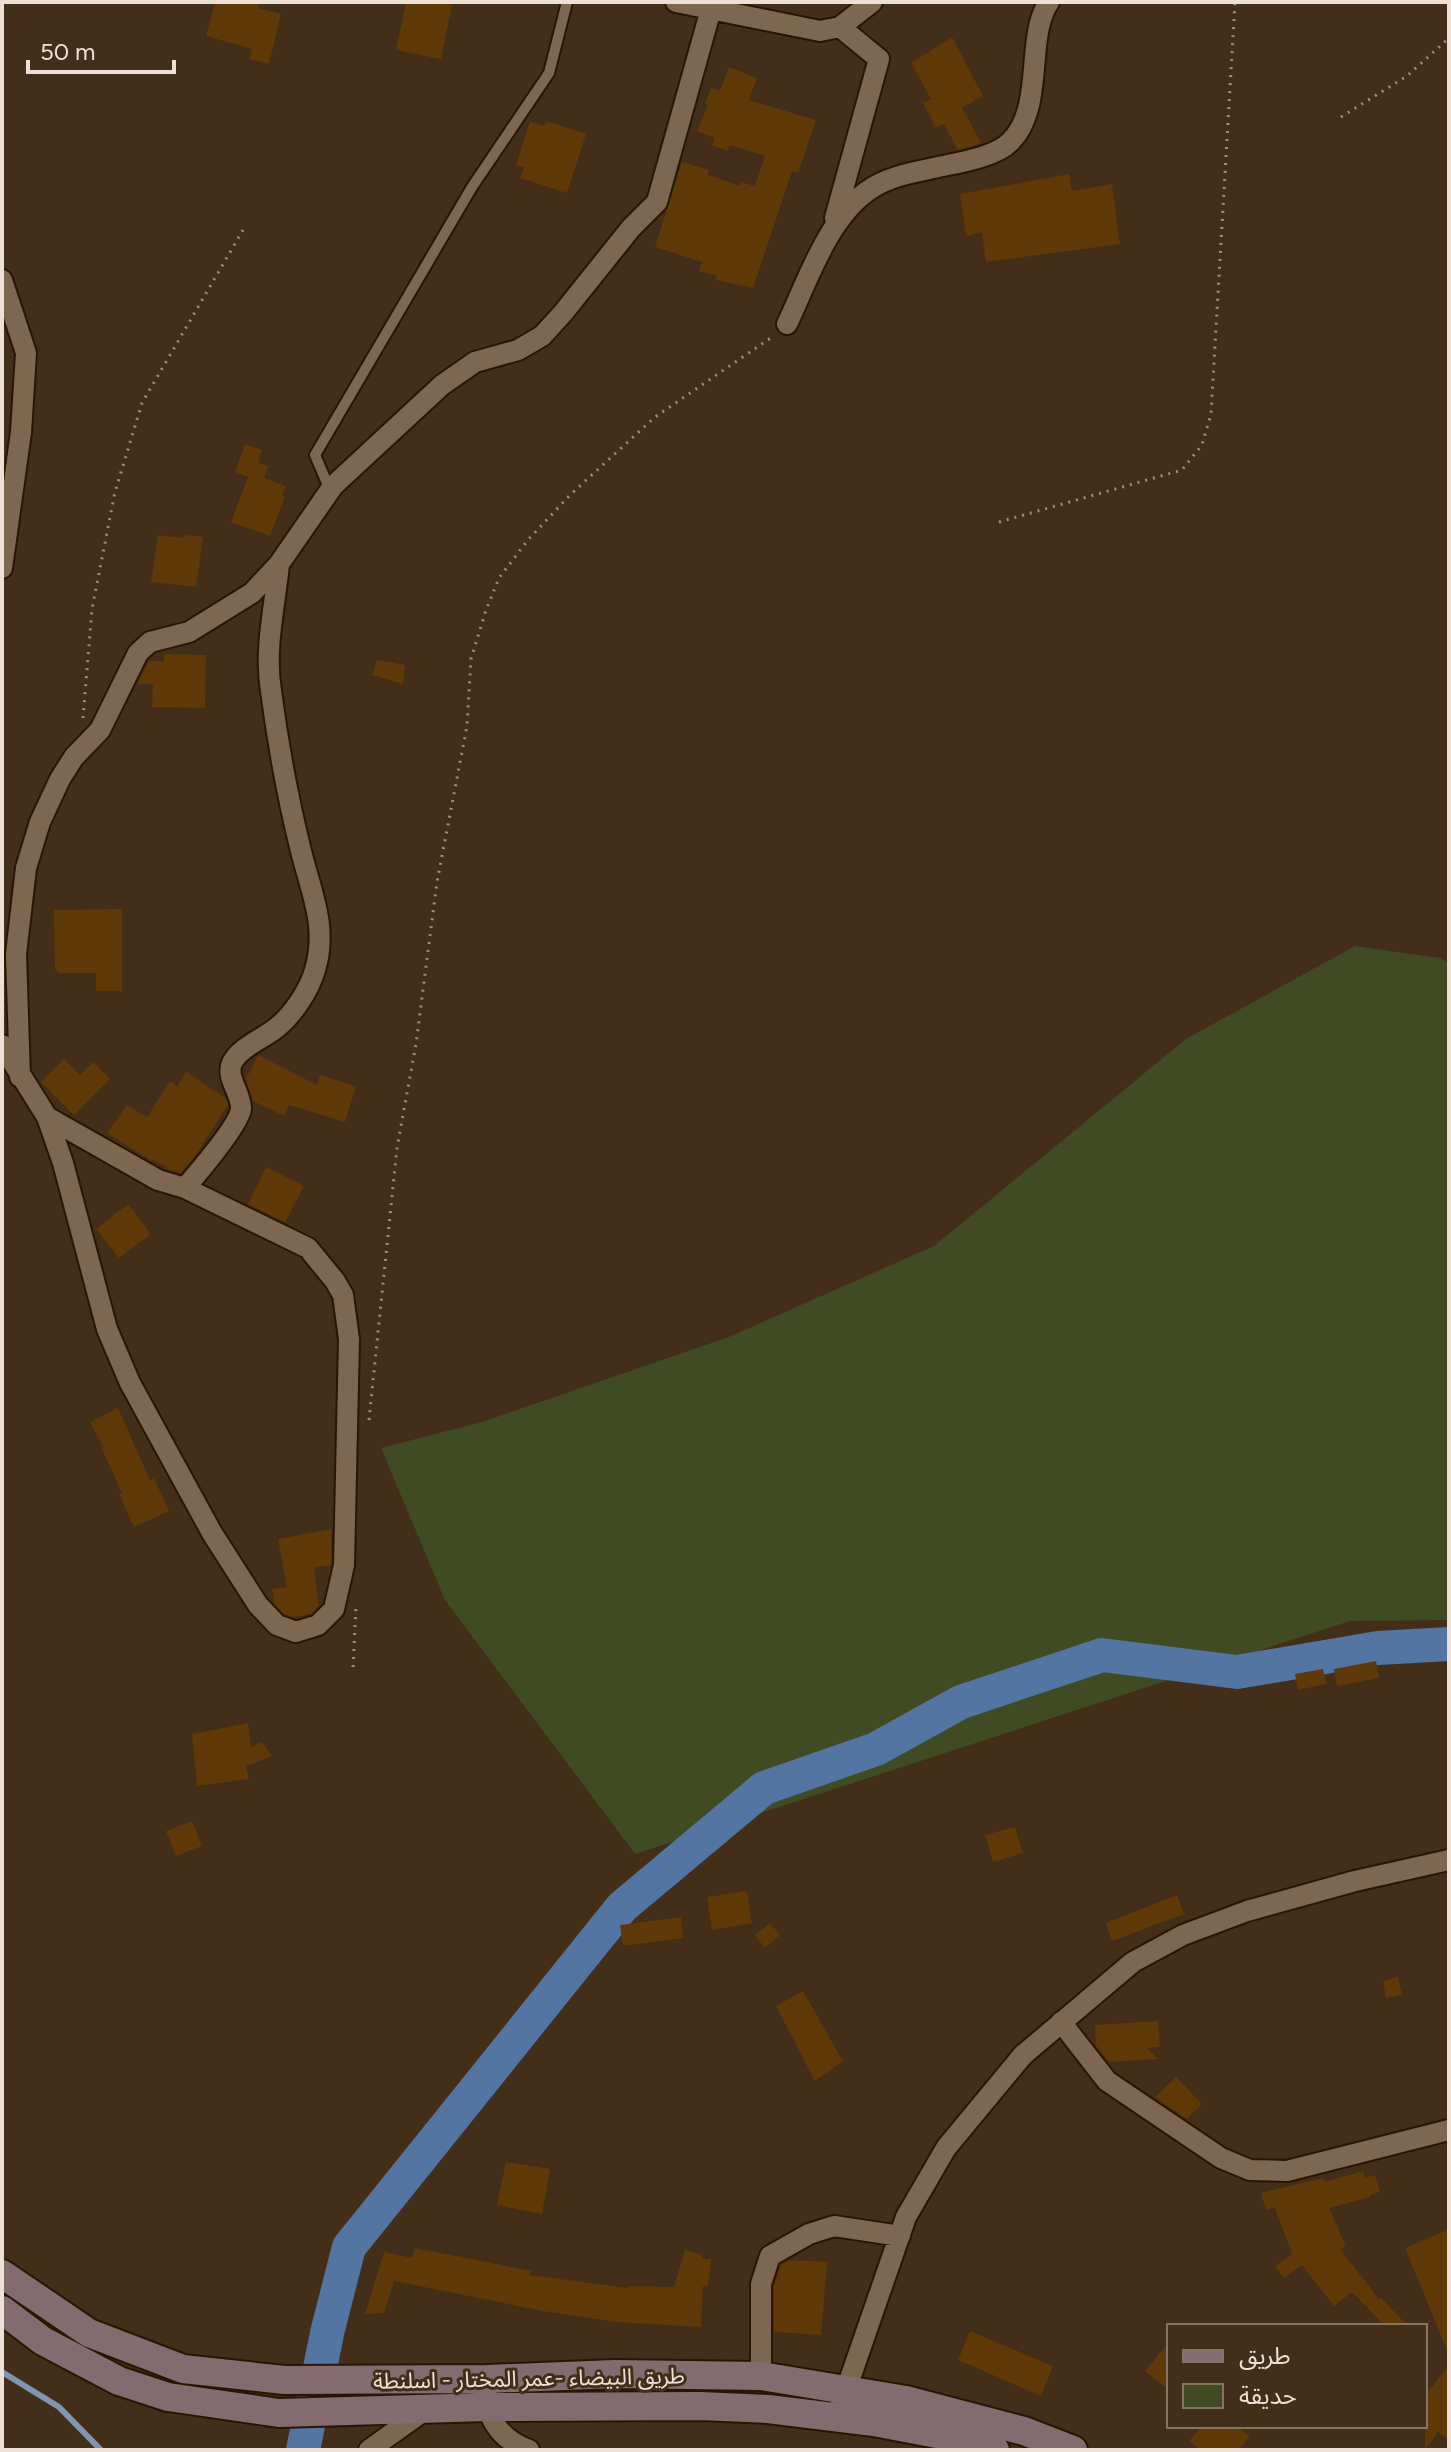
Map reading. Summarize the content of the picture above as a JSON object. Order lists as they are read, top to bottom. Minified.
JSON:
{"streets":{"main road":["طريق البيضاء -عمر المختار - اسلنطة"]},"legend":["طريق","حديقة"],"scale_bar":"50 m"}
